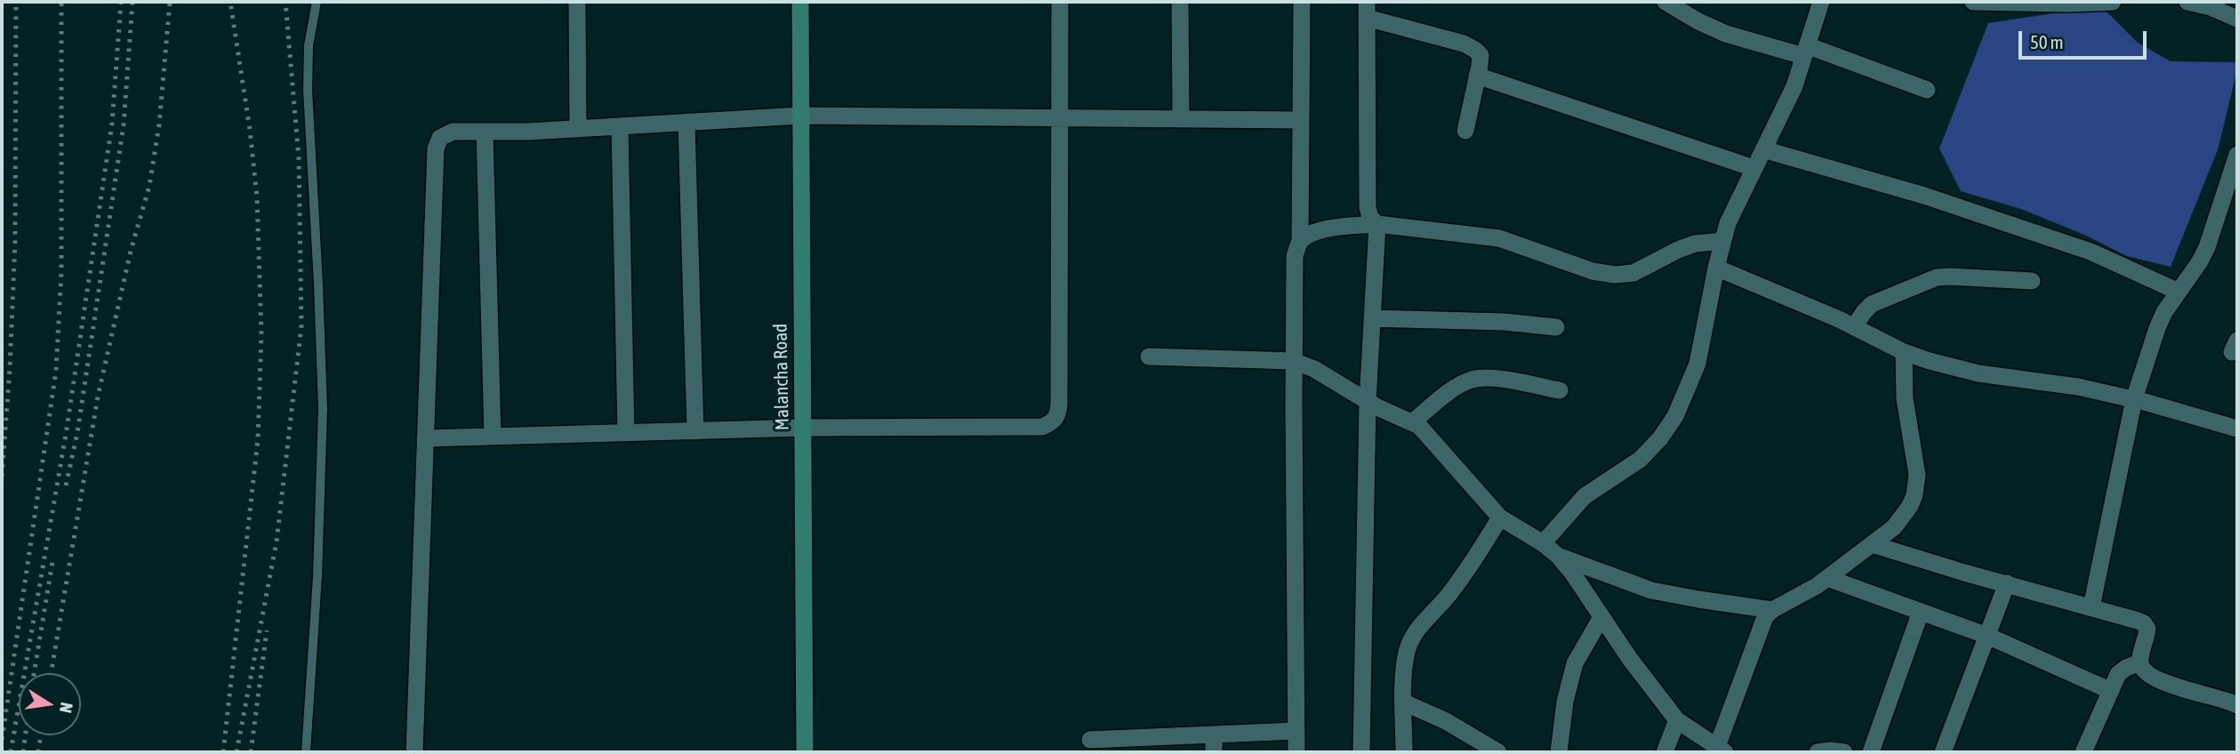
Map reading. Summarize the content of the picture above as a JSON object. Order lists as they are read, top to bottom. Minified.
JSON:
{"streets":{"main road":["Malancha Road"]},"scale_bar":"50 m","north":"right"}
